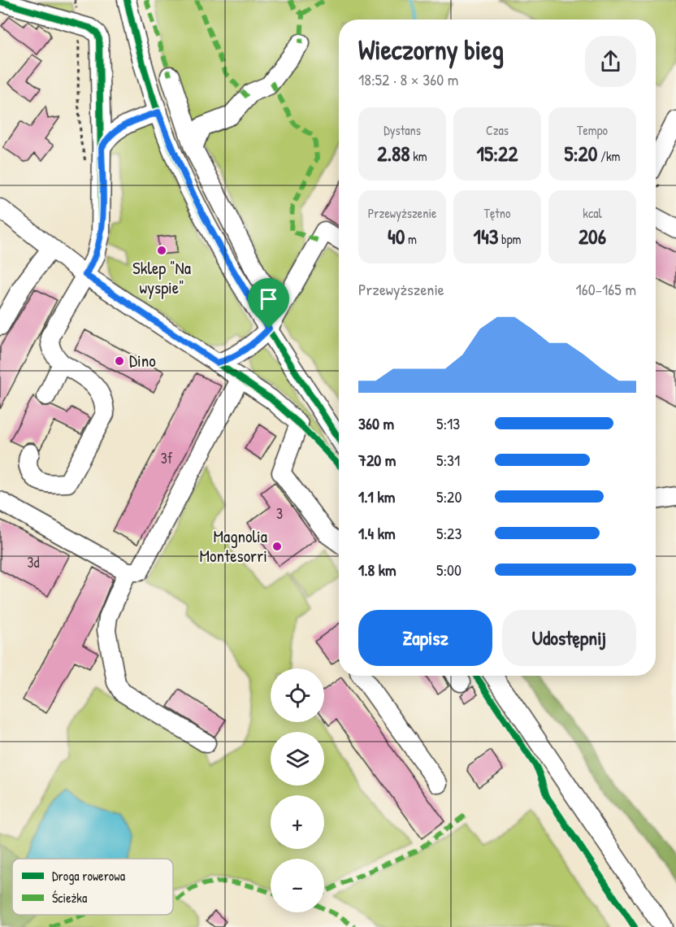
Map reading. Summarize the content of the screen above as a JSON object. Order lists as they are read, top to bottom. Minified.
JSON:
{"places":["Sklep \"Na wyspie\"","Dino","Magnolia Montesorri"],"house_numbers":["3f","3","3d"],"legend":["Droga rowerowa","Ścieżka"],"page":{"heading":["Wieczorny bieg","18:52 · 8 × 360 m"],"stats":[["Dystans","2.88 km"],["Czas","15:22"],["Tempo","5:20 /km"],["Przewyższenie","40 m"],["Tętno","143 bpm"],["kcal","206"]],"chart":["Przewyższenie","160–165 m"],"list":[{"name":"360 m","note":"5:13"},{"name":"720 m","note":"5:31"},{"name":"1.1 km","note":"5:20"},{"name":"1.4 km","note":"5:23"},{"name":"1.8 km","note":"5:00"}],"buttons":["Zapisz","Udostępnij"],"map_buttons":["+","−"]}}
